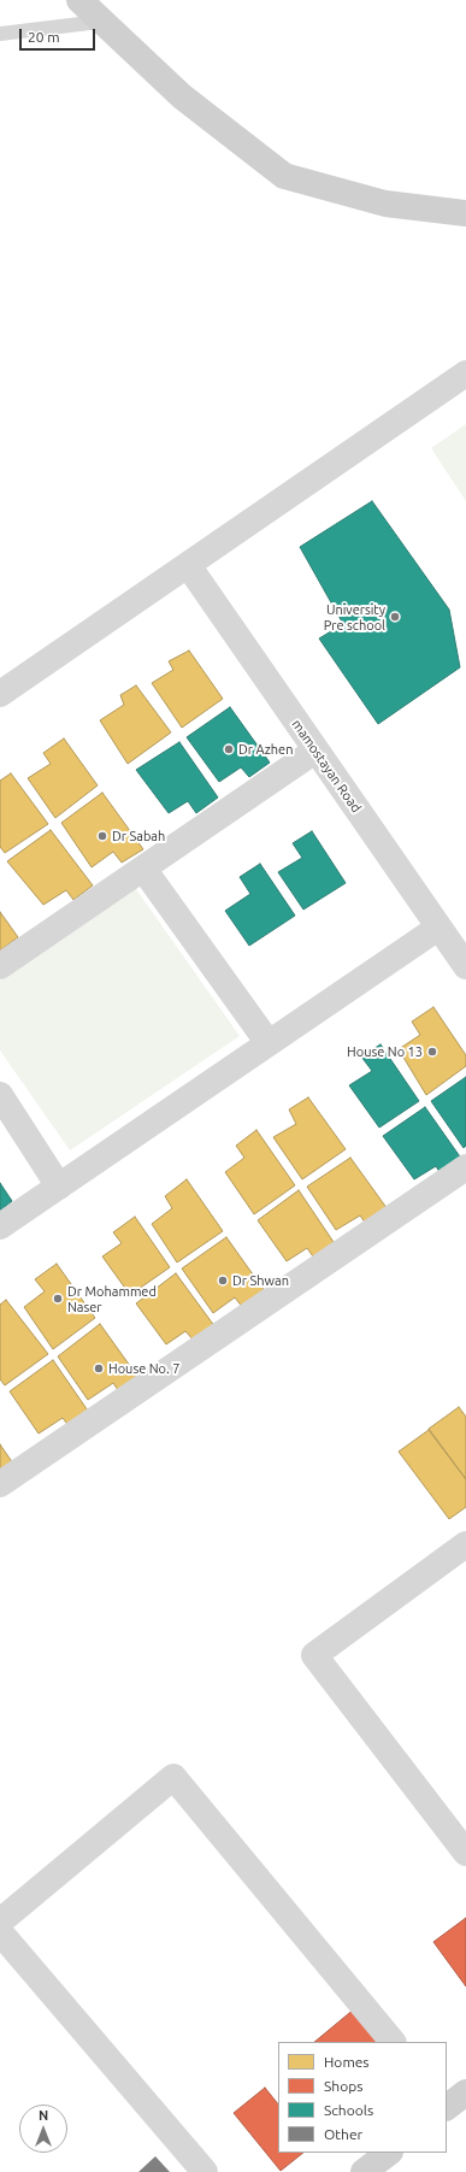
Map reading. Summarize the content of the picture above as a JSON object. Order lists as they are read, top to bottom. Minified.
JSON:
{"streets":{"street":["mamostayan Road"]},"places":["University Pre school","Dr Azhen","Dr Sabah","House No 13","Dr Shwan","Dr Mohammed Naser","House No. 7"],"legend":["Homes","Shops","Schools","Other"],"scale_bar":"20 m","north":"top"}
